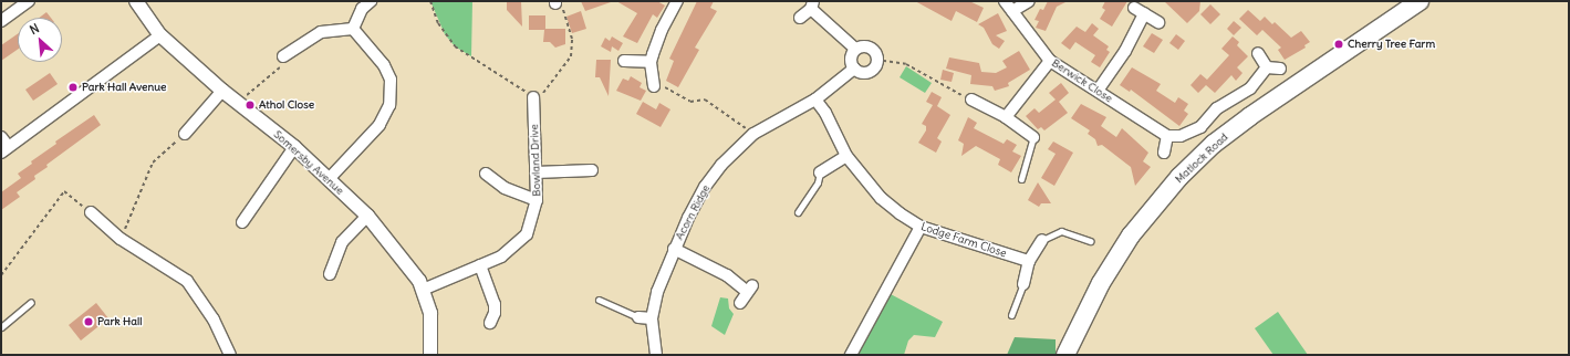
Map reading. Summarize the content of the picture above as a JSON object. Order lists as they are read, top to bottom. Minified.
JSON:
{"streets":{"main road":["Matlock Road"],"street":["Berwick Close","Bowland Drive","Somersby Avenue","Acorn Ridge","Lodge Farm Close"]},"crossings":[["Bowland Drive","Somersby Avenue"],["Acorn Ridge","Lodge Farm Close"]],"places":["Cherry Tree Farm","Park Hall Avenue","Athol Close","Park Hall"],"north":"top left"}
